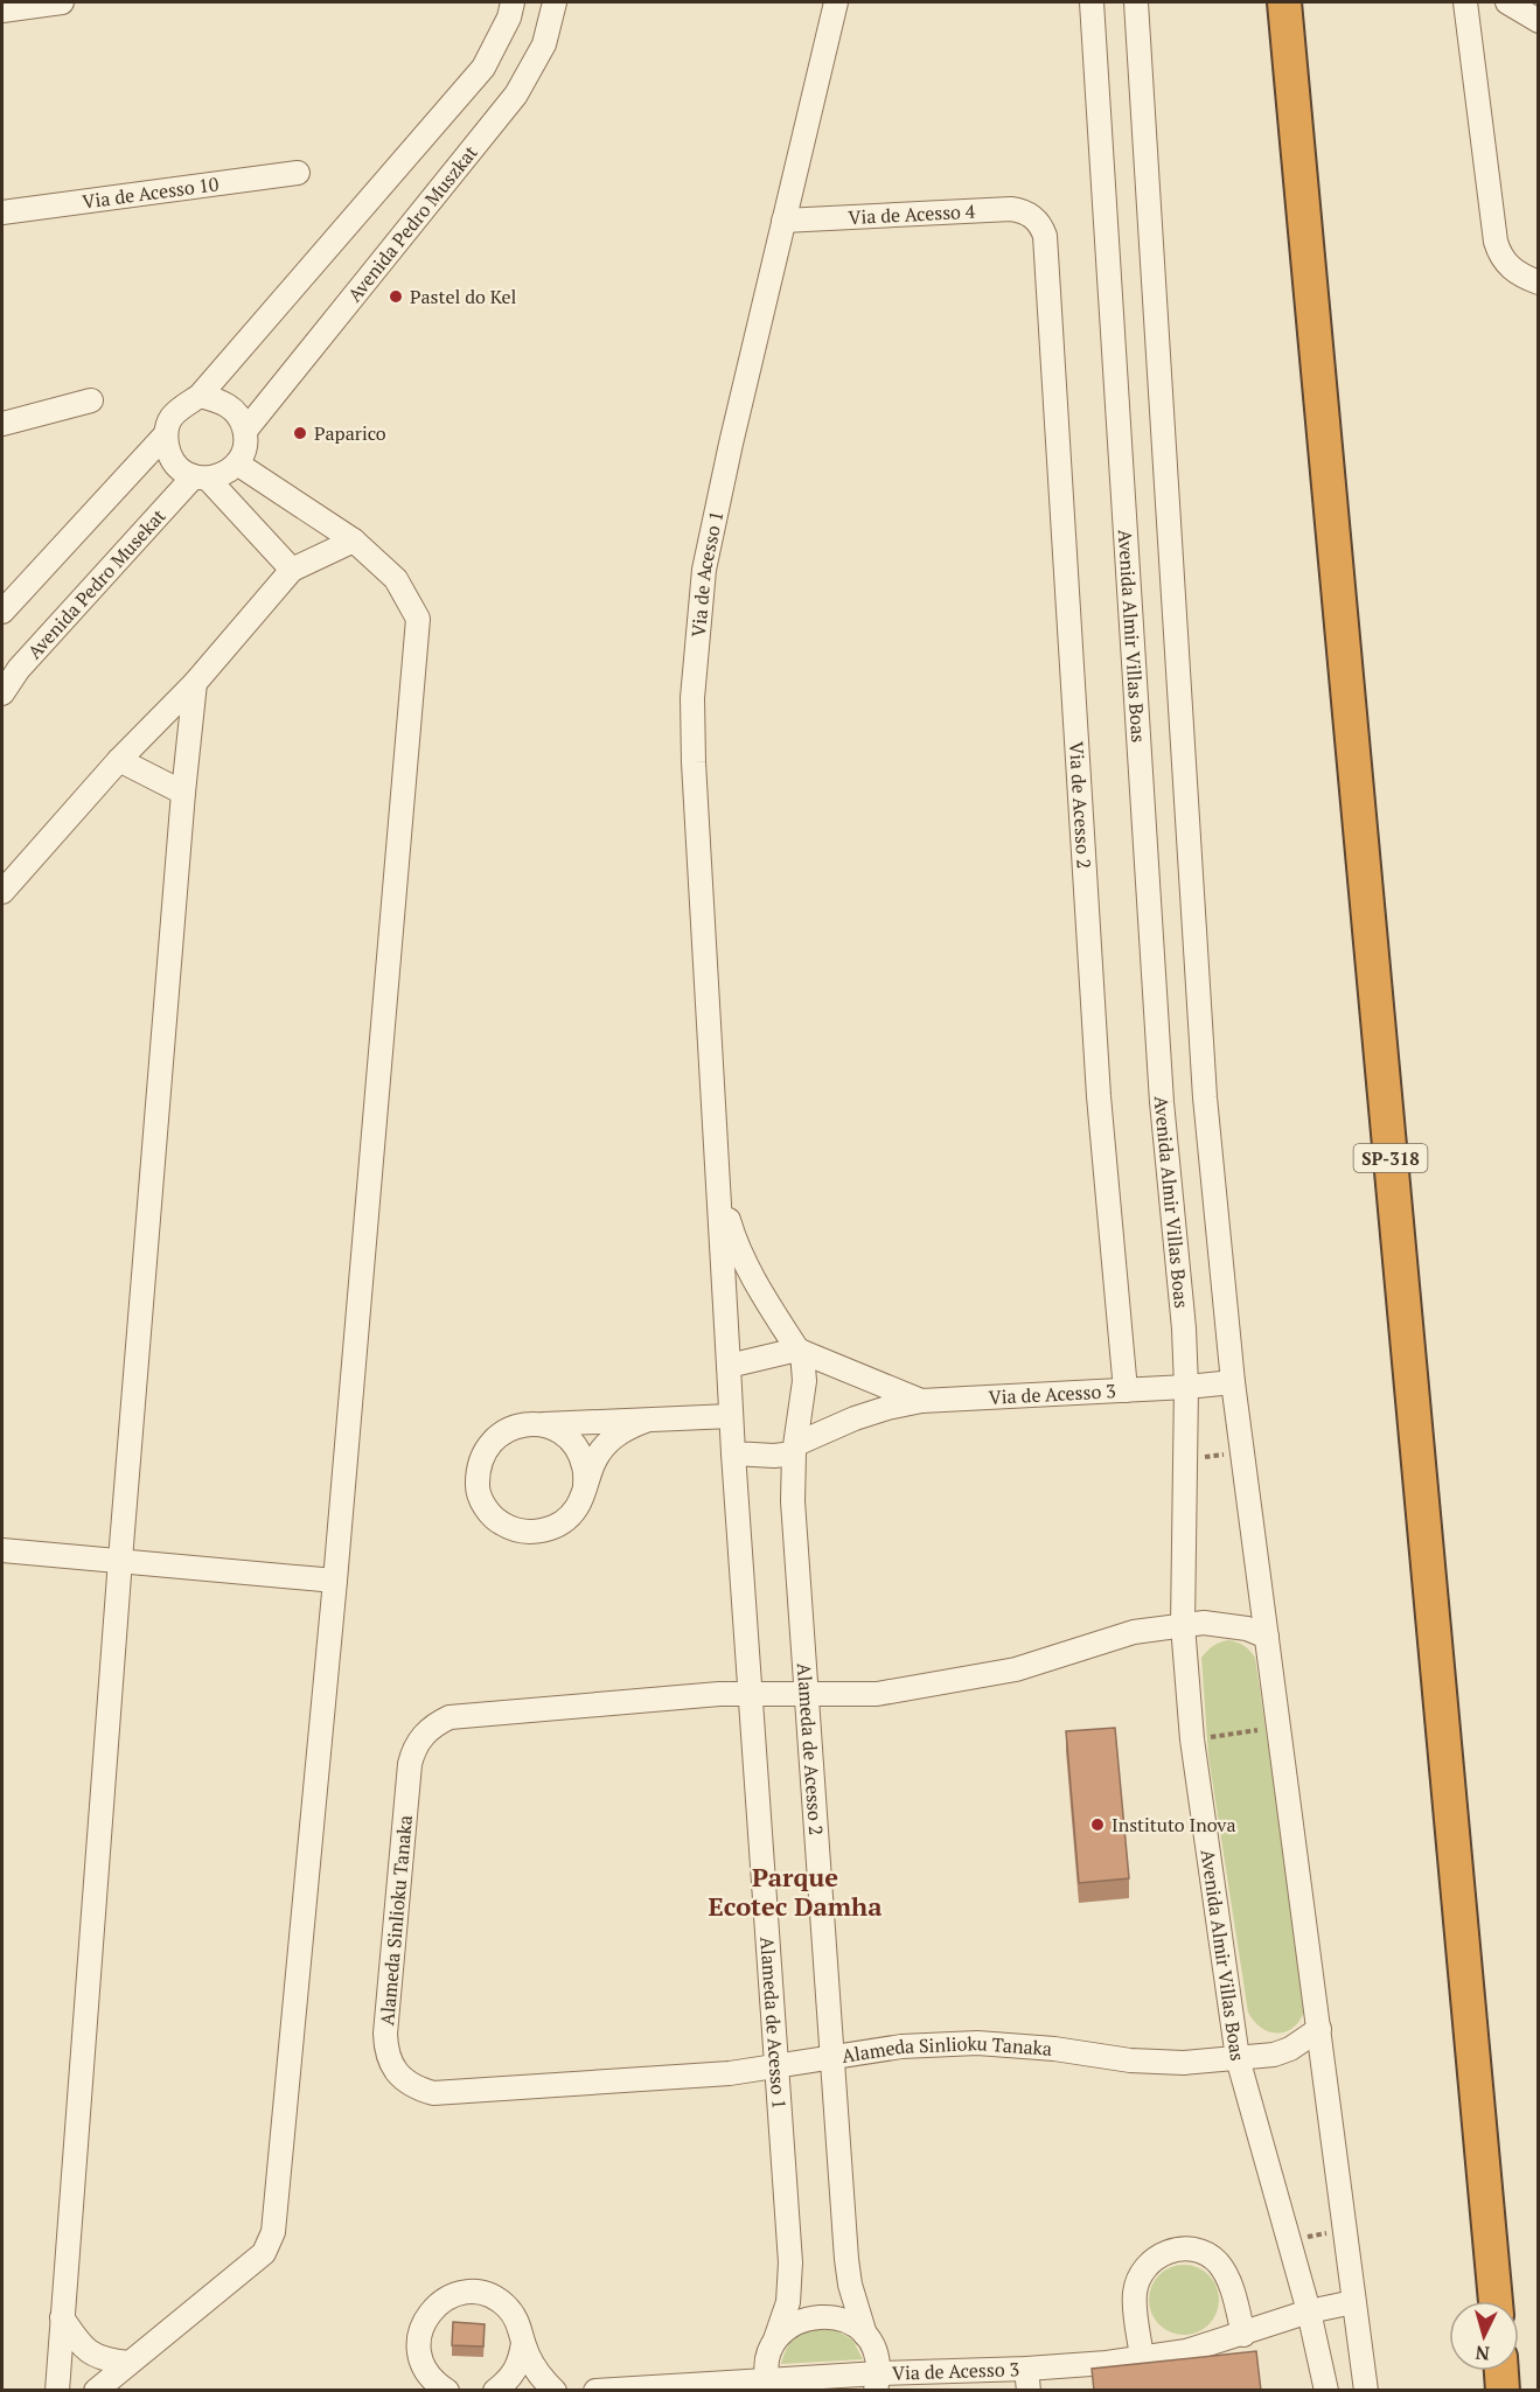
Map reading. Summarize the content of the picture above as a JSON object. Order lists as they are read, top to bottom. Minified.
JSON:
{"streets":{"highway":["SP-318"],"street":["Via de Acesso 10","Via de Acesso 4","Avenida Pedro Muszkat","Via de Acesso 1","Avenida Pedro Musekat","Avenida Almir Villas Boas","Via de Acesso 2","Via de Acesso 3","Alameda de Acesso 2","Alameda Sinlioku Tanaka","Alameda de Acesso 1"]},"crossings":[["Via de Acesso 4","Via de Acesso 1"],["Via de Acesso 4","Via de Acesso 2"],["Avenida Pedro Muszkat","Avenida Pedro Musekat"],["Via de Acesso 1","Alameda de Acesso 1"],["Avenida Almir Villas Boas","Via de Acesso 3"],["Avenida Almir Villas Boas","Alameda Sinlioku Tanaka"],["Via de Acesso 2","Via de Acesso 3"],["Via de Acesso 3","Alameda de Acesso 2"],["Via de Acesso 3","Alameda de Acesso 1"],["Alameda de Acesso 2","Alameda Sinlioku Tanaka"],["Alameda Sinlioku Tanaka","Alameda de Acesso 1"]],"districts":["Parque Ecotec Damha"],"places":["Pastel do Kel","Paparico","Instituto Inova"],"north":"bottom"}
